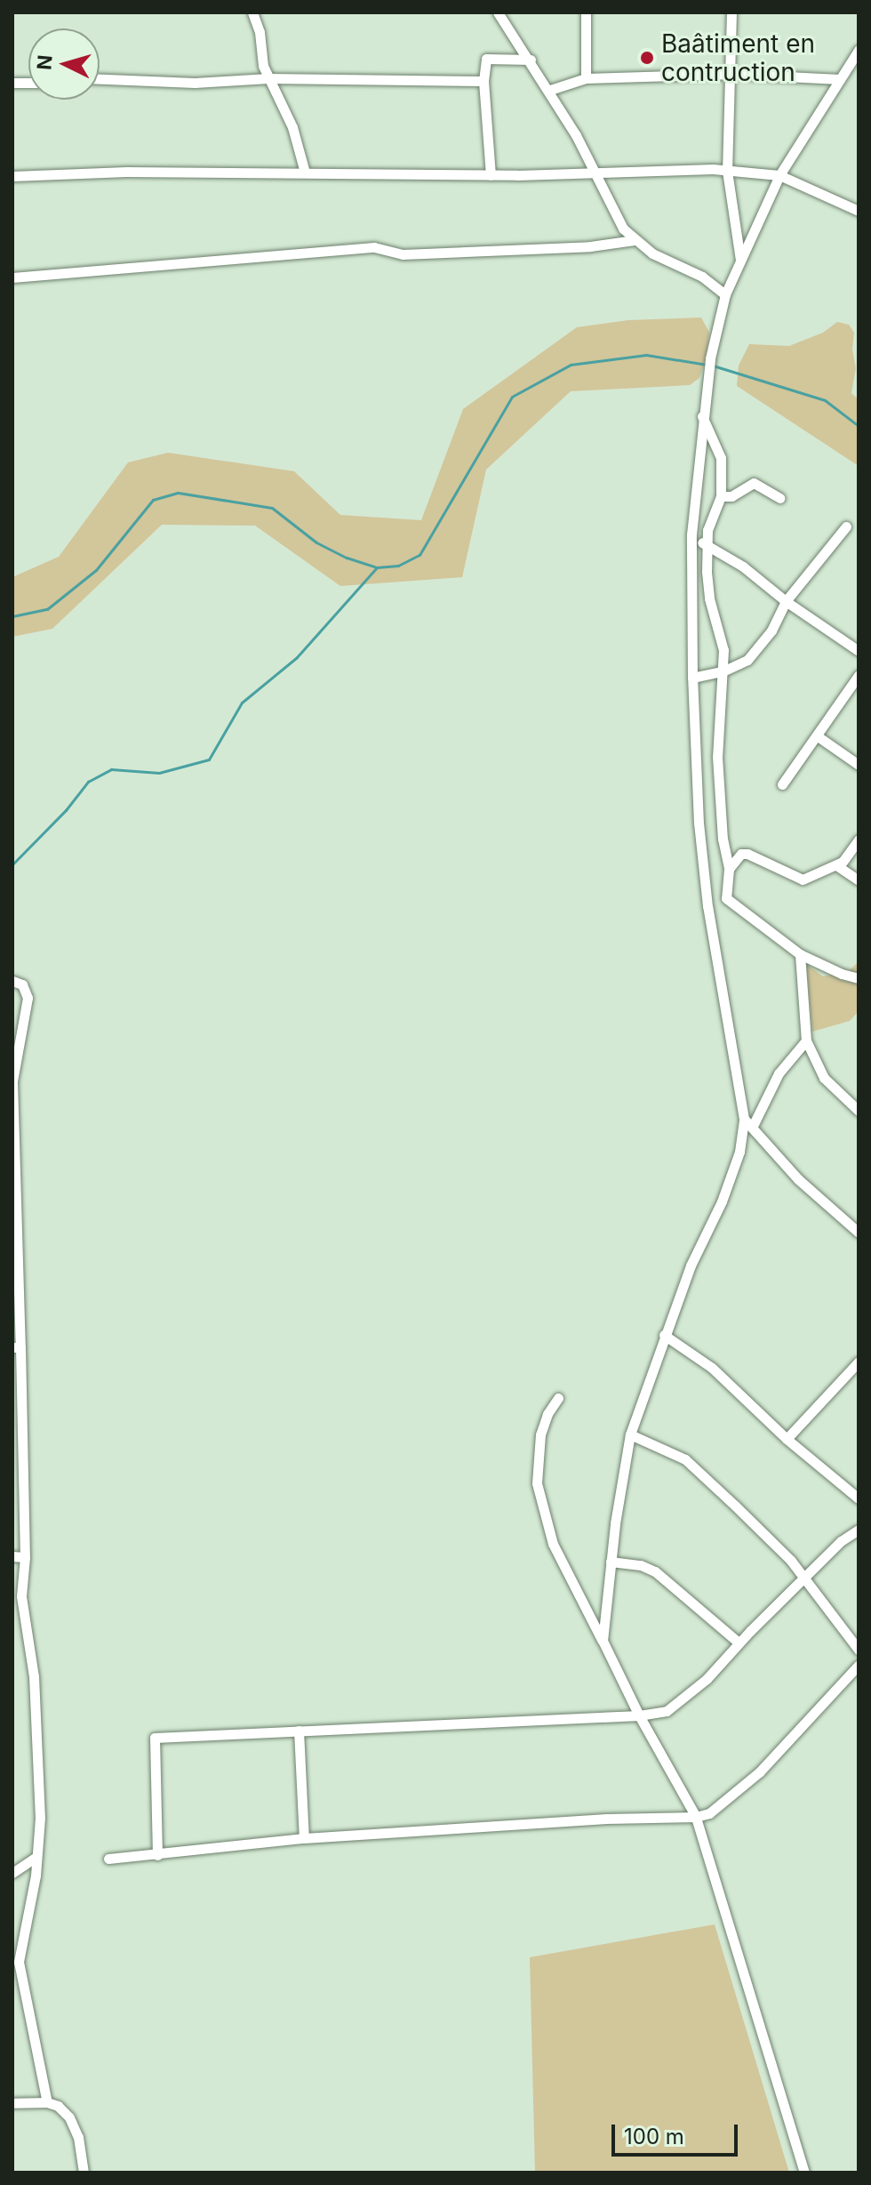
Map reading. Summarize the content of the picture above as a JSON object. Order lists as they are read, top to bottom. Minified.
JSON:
{"places":["Baâtiment en contruction"],"scale_bar":"100 m","north":"left"}
